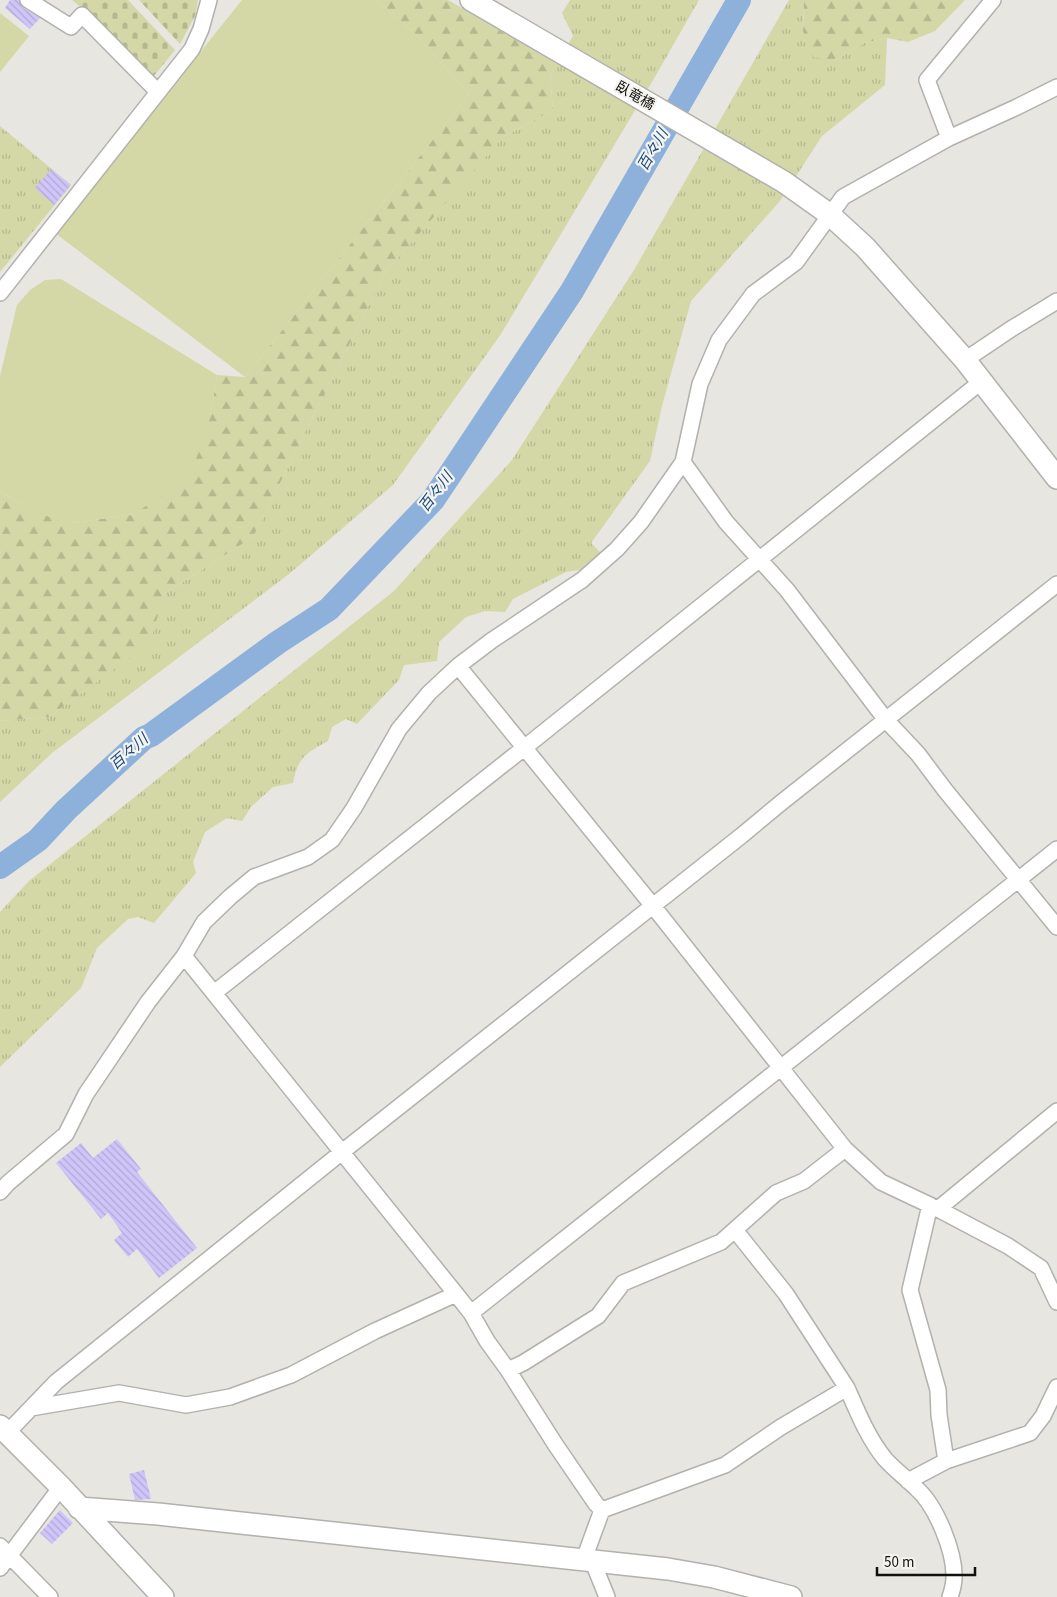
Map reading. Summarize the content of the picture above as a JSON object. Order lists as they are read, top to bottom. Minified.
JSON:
{"streets":{"street":["臥竜橋"]},"water":["百々川"],"scale_bar":"50 m"}
